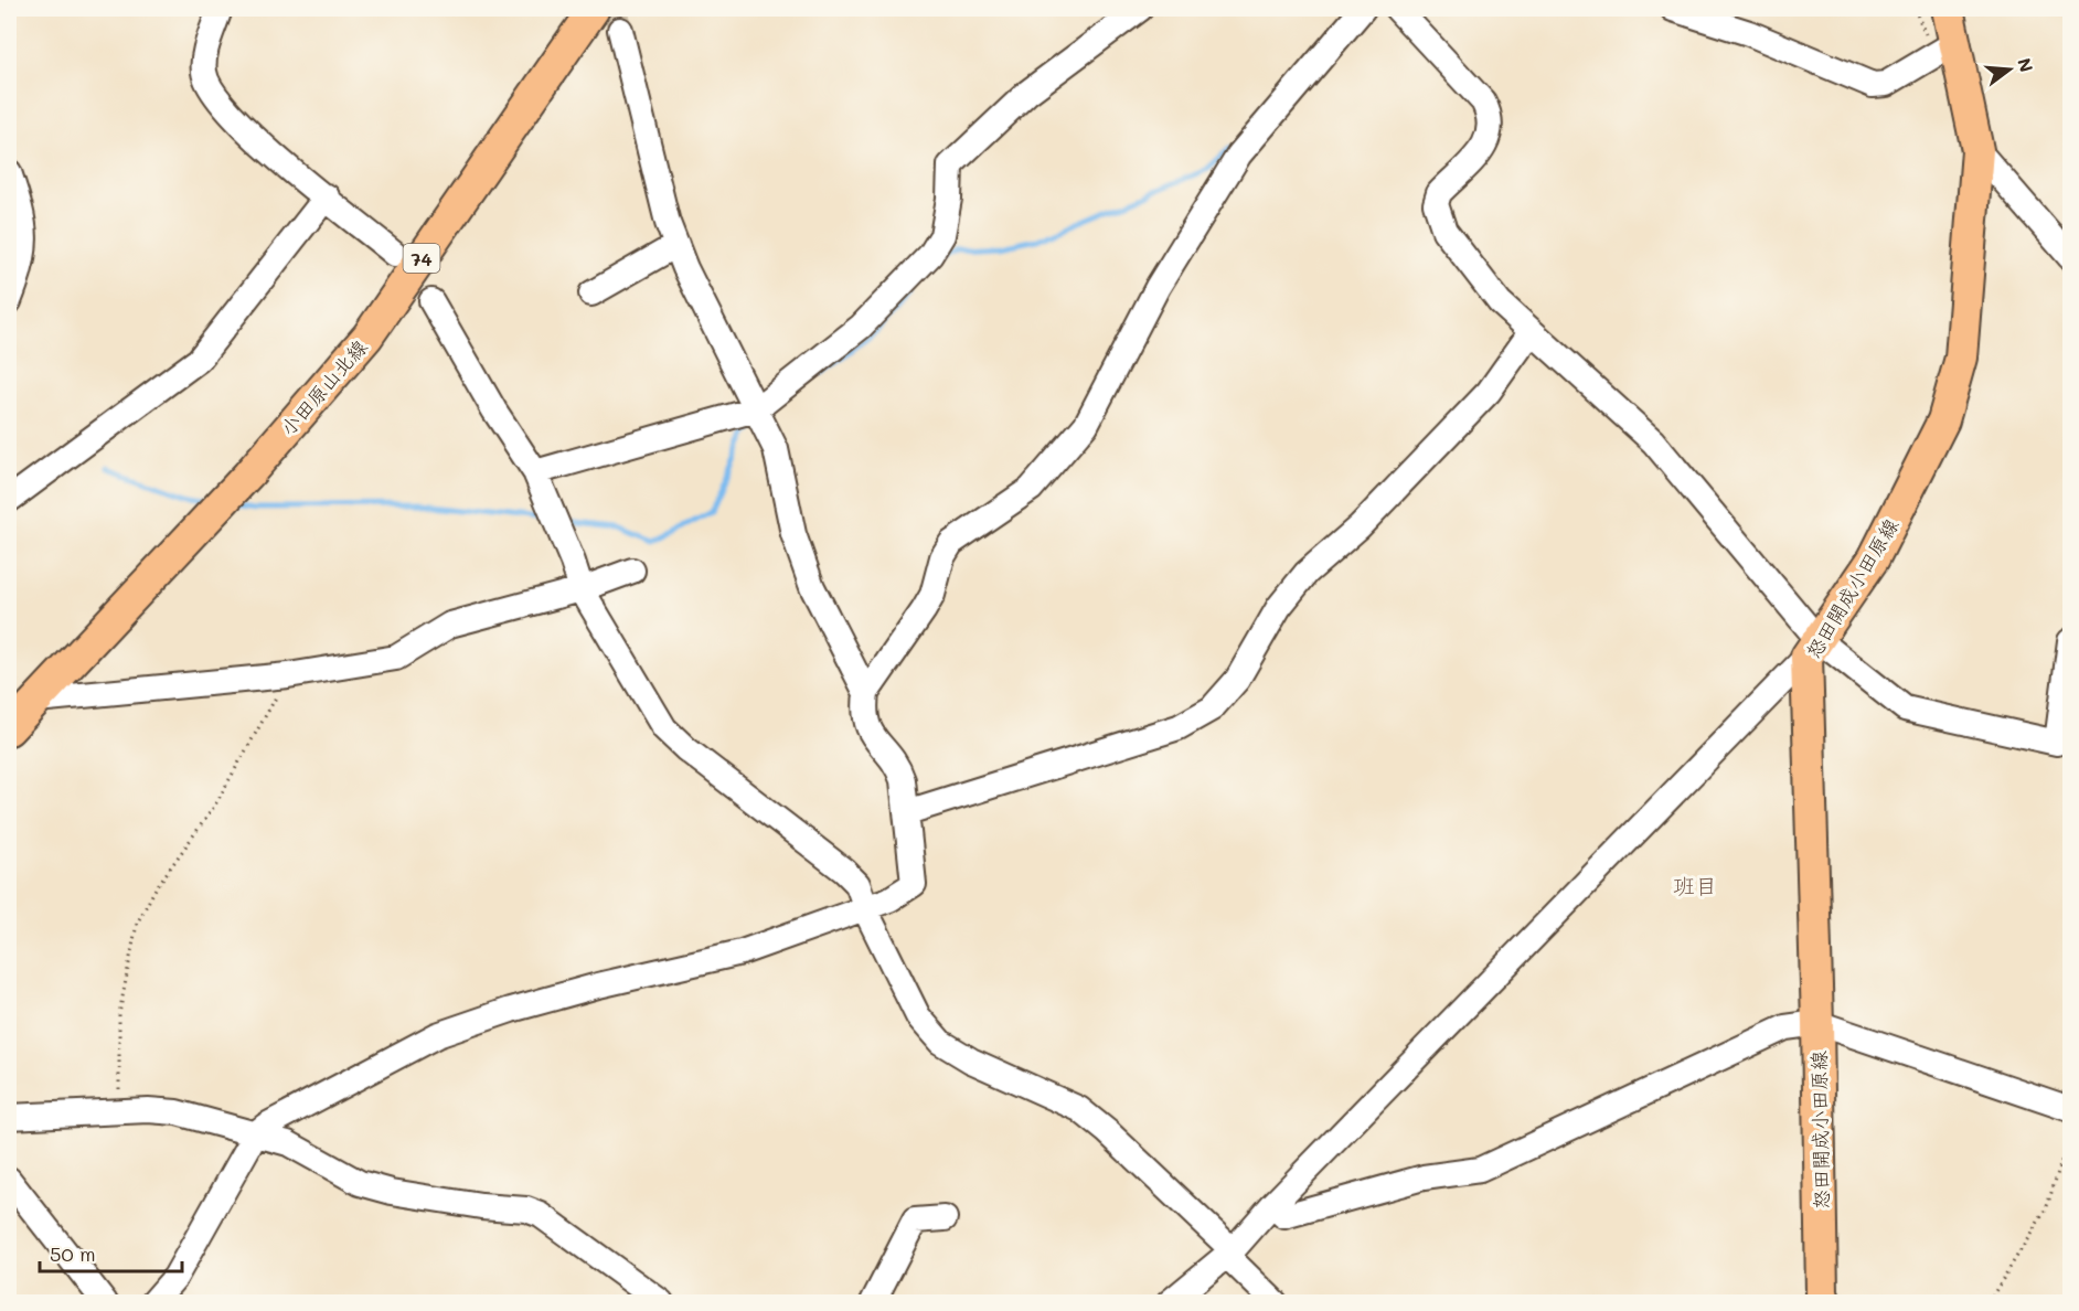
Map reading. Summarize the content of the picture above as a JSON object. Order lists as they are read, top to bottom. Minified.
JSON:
{"streets":{"main road":["74","小田原山北線","怒田開成小田原線"]},"districts":["班目"],"scale_bar":"50 m","north":"right"}
